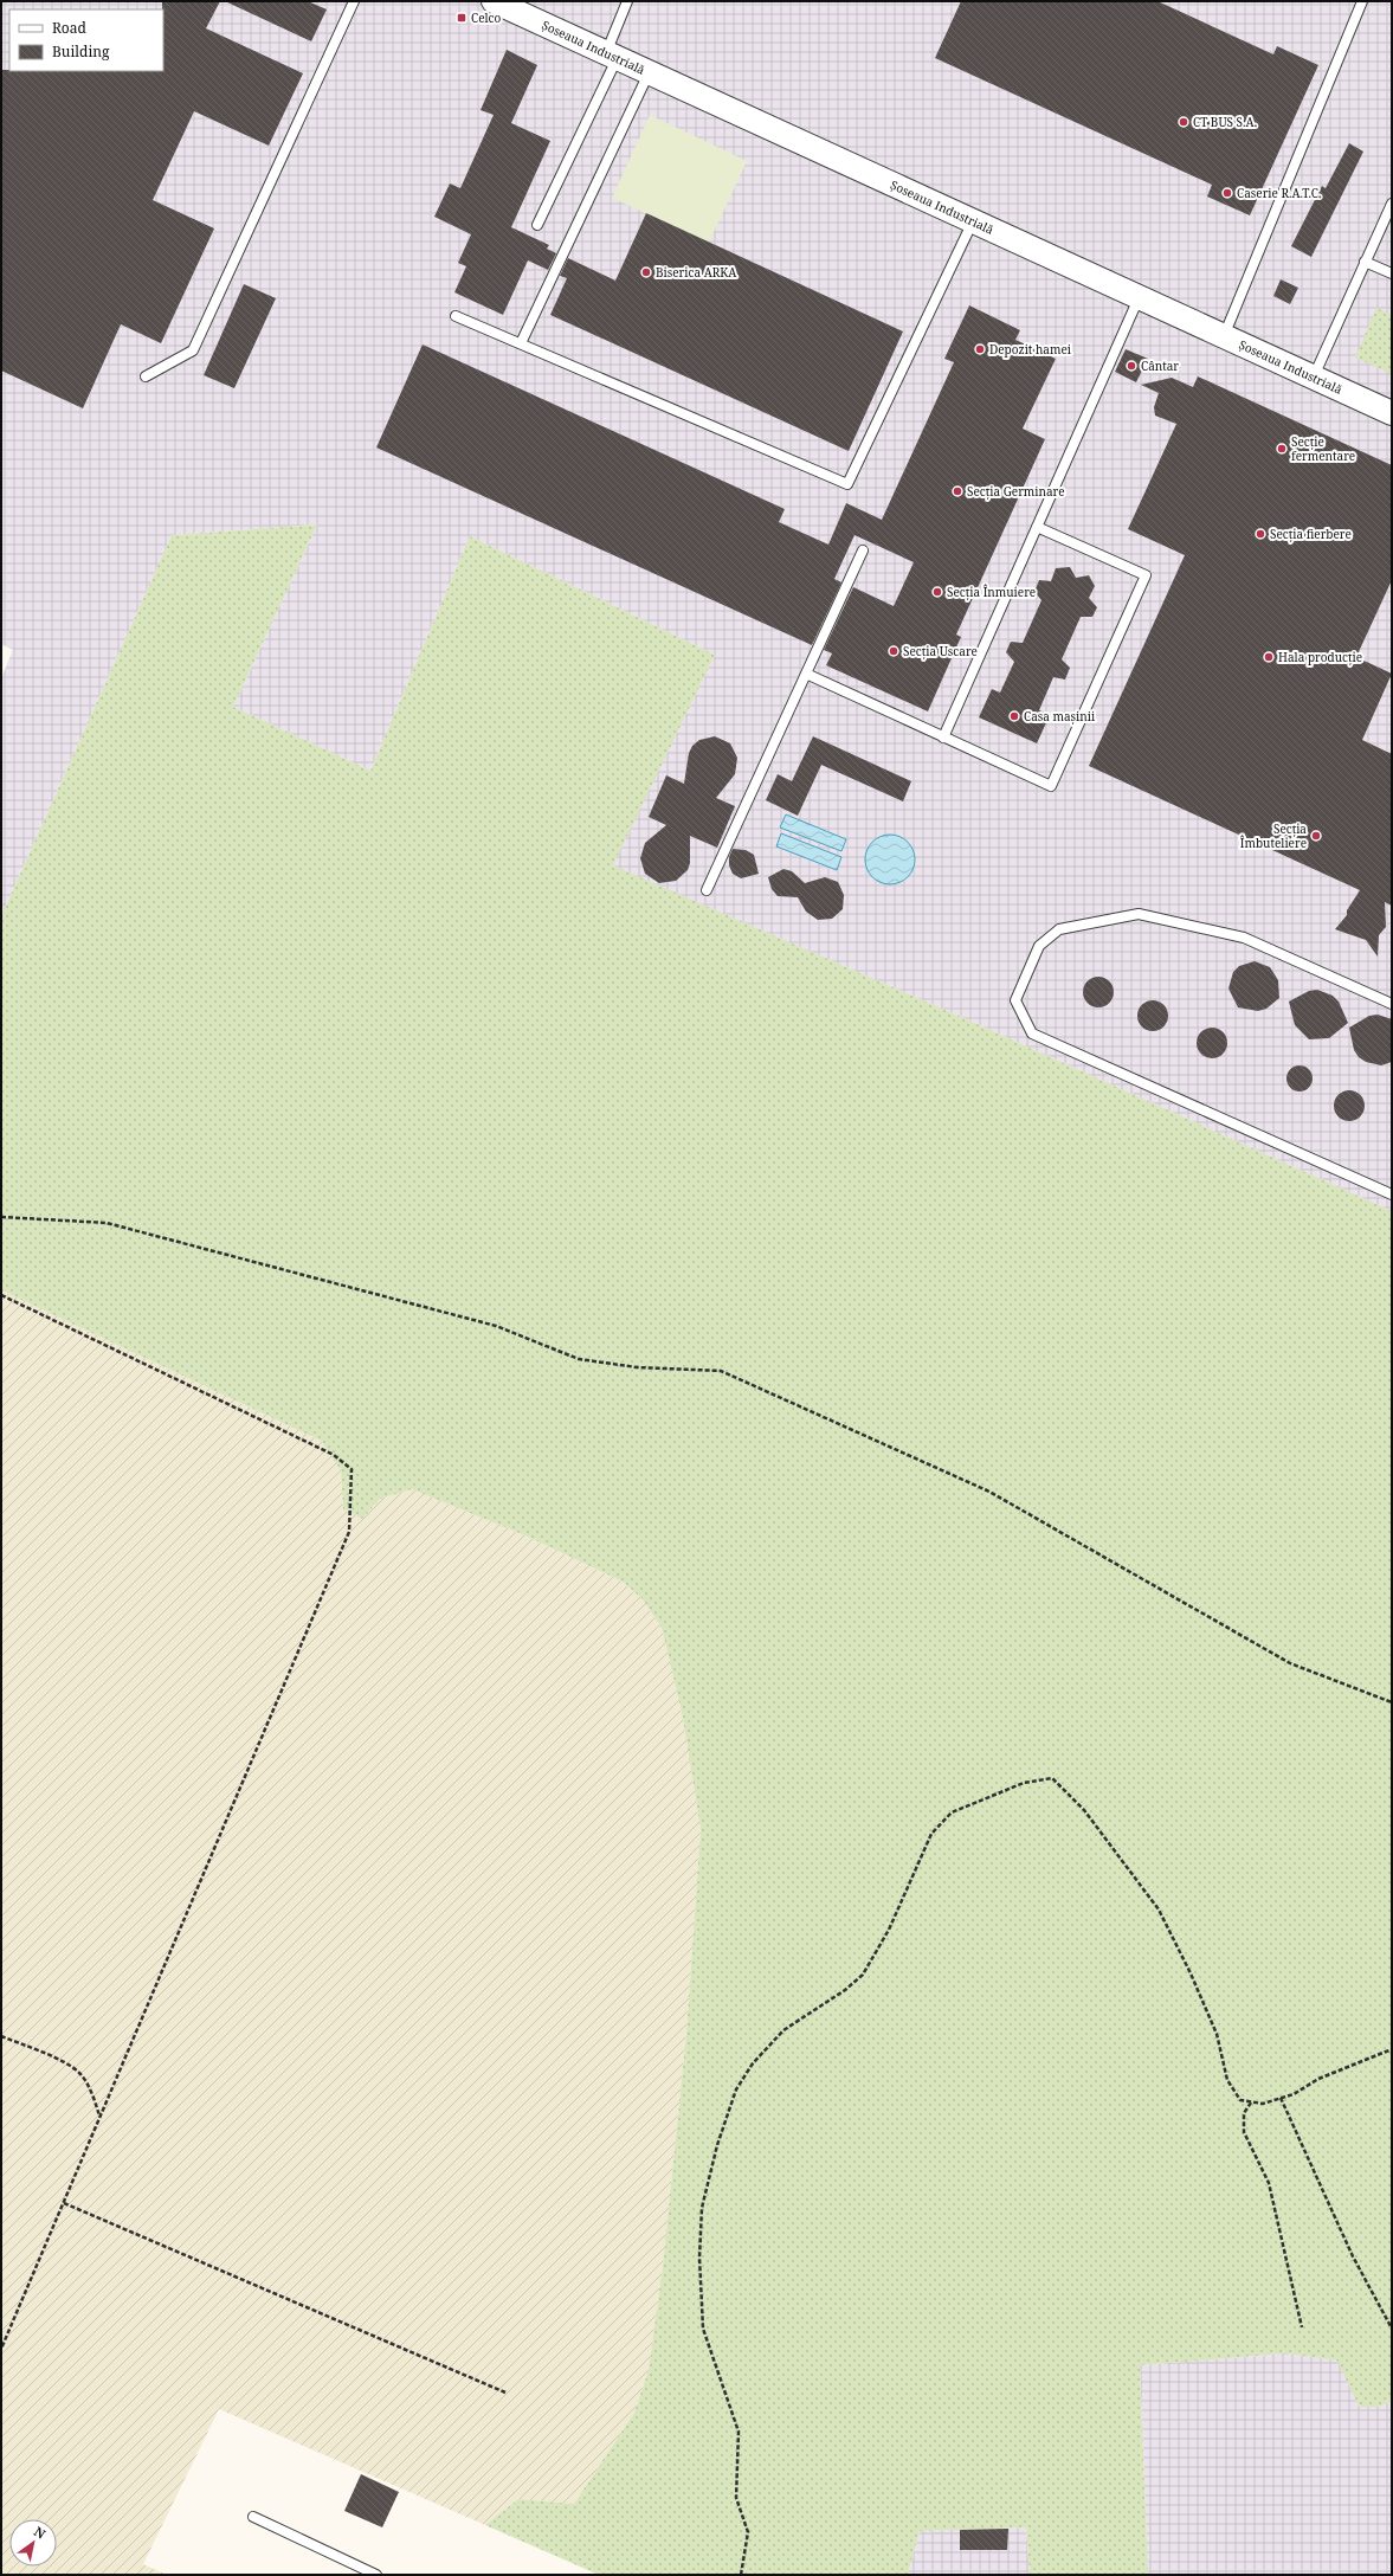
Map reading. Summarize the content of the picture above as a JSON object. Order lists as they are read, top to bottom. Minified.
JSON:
{"streets":{"street":["Șoseaua Industrială"]},"places":{"transit":["Celco"],"other":["CT BUS S.A.","Caserie R.A.T.C.","Biserica ARKA","Depozit hamei","Cântar","Secție fermentare","Secția Germinare","Secția fierbere","Secția Înmuiere","Secția Uscare","Hala producție","Casa mașinii","Secția Îmbuteliere"]},"legend":["Road","Building"],"north":"top right"}
